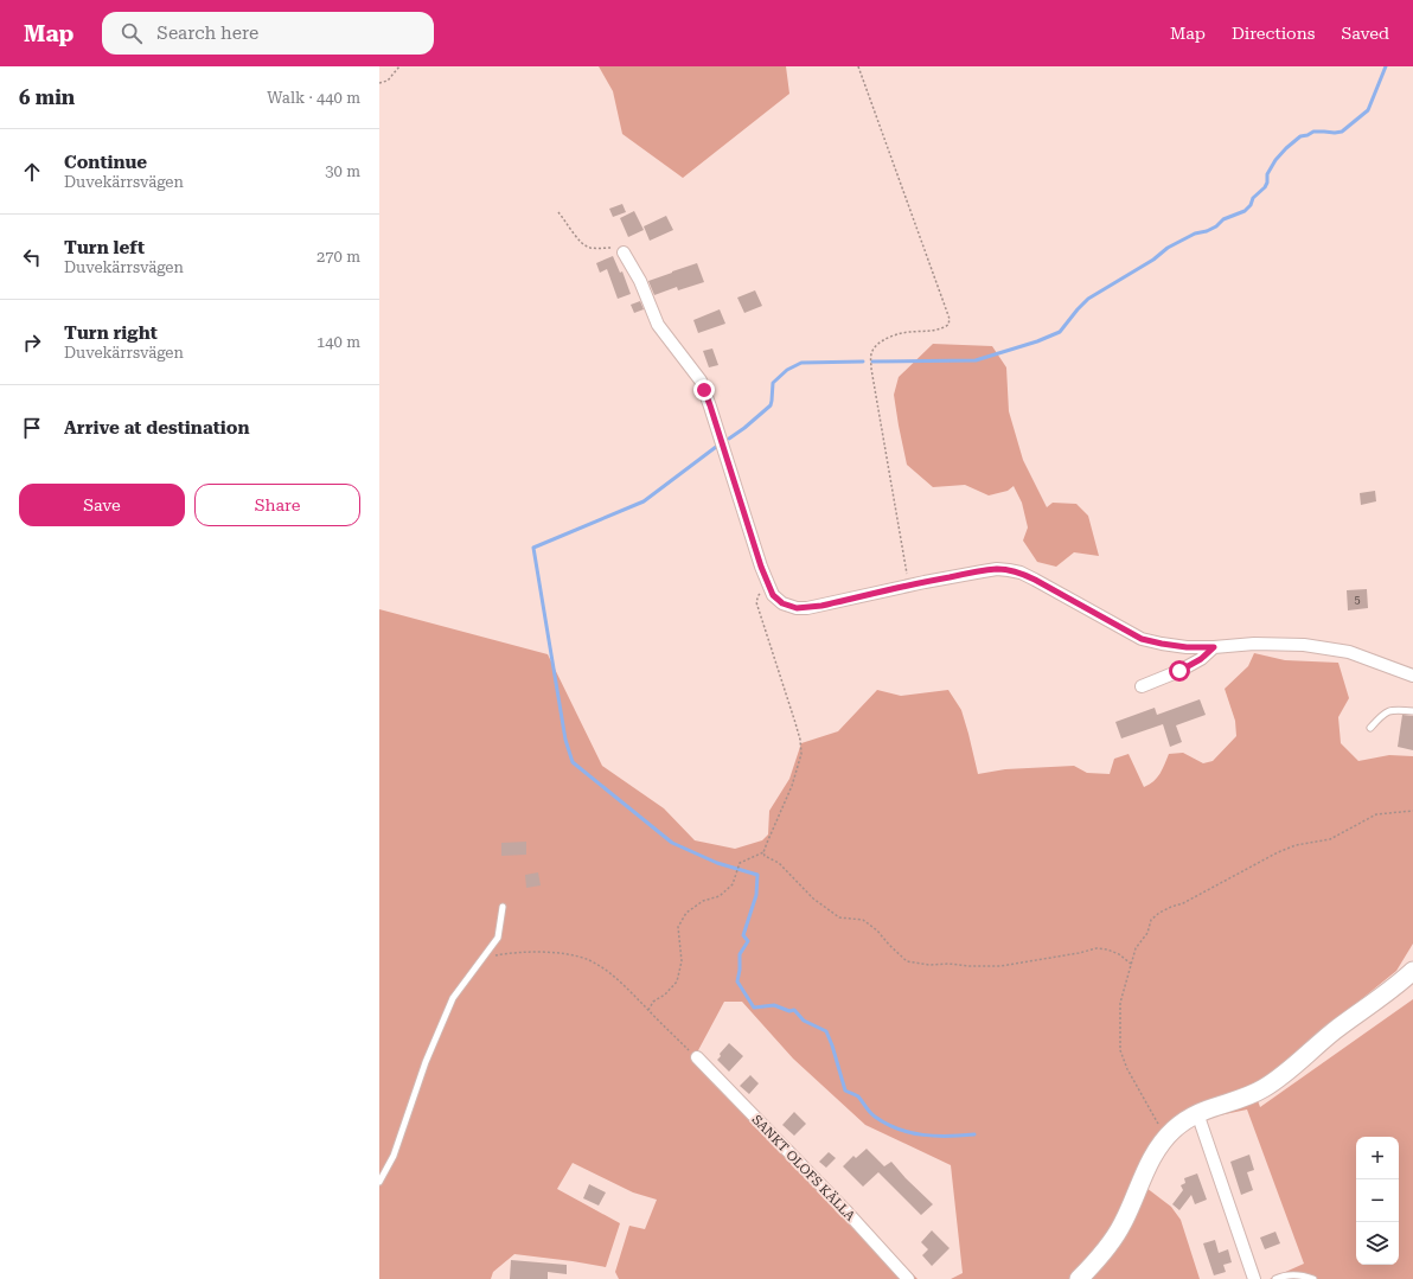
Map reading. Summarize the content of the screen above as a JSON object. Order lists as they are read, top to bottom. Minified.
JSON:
{"streets":{"street":["SANKT OLOFS KÄLLA"]},"house_numbers":["5"],"page":{"header":"Map","search":"Search here","nav":["Map","Directions","Saved"],"heading":["6 min","Walk · 440 m"],"list":[["Continue","Duvekärrsvägen","30 m"],["Turn left","Duvekärrsvägen","270 m"],["Turn right","Duvekärrsvägen","140 m"],"Arrive at destination"],"buttons":["Save","Share"],"map_buttons":["+","−"]}}
